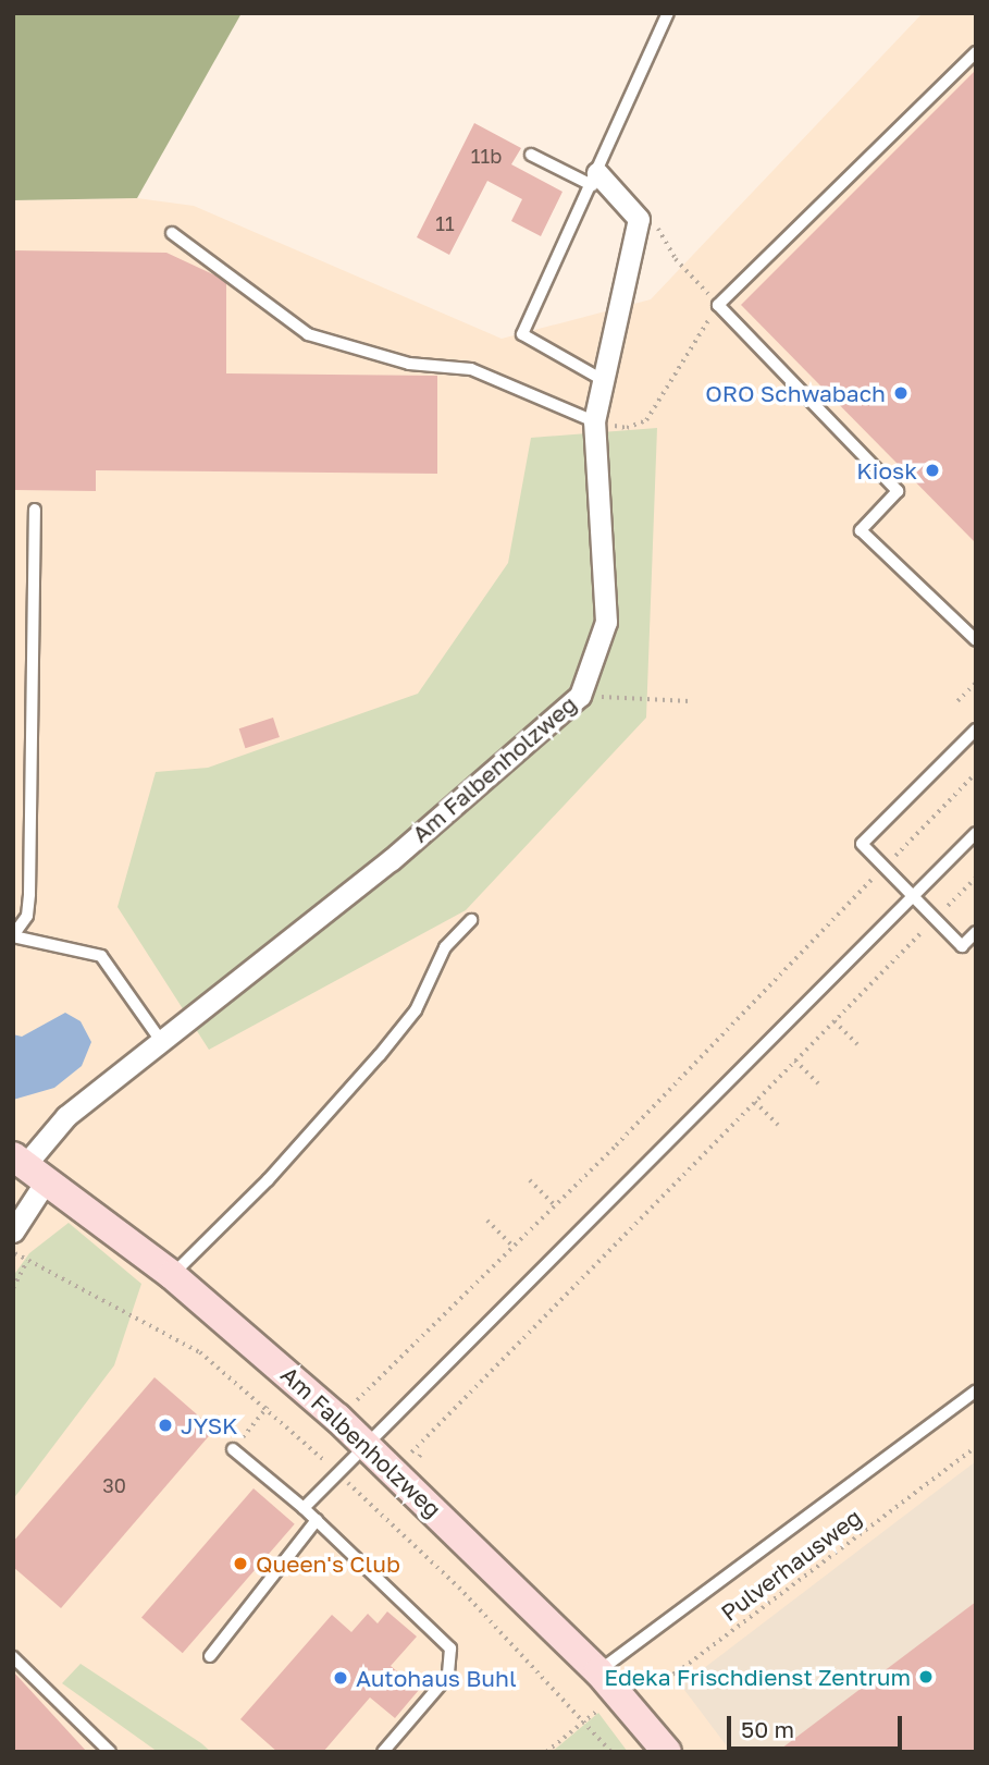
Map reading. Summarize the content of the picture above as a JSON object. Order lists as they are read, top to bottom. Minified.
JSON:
{"streets":{"street":["Am Falbenholzweg"],"path":["Pulverhausweg"]},"crossings":[["Am Falbenholzweg","Pulverhausweg"]],"places":["ORO Schwabach","Kiosk","JYSK","Queen's Club","Edeka Frischdienst Zentrum","Autohaus Buhl"],"house_numbers":["11b","11","30"],"scale_bar":"50 m"}
